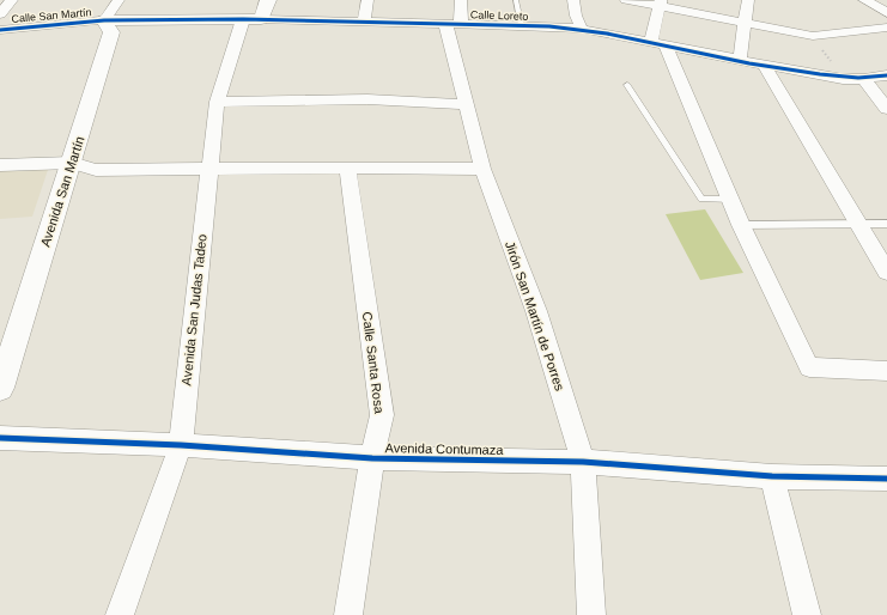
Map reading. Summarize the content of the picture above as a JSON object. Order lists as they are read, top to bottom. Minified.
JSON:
{"streets":{"street":["Calle San Martín","Calle Loreto","Avenida San Martín","Avenida San Judas Tadeo","Jirón San Martín de Porres","Calle Santa Rosa","Avenida Contumaza"]},"crossings":[["Calle San Martín","Calle Loreto"],["Calle San Martín","Avenida San Martín"],["Calle Loreto","Avenida San Martín"],["Calle Loreto","Avenida San Judas Tadeo"],["Calle Loreto","Jirón San Martín de Porres"],["Avenida San Judas Tadeo","Avenida Contumaza"],["Jirón San Martín de Porres","Avenida Contumaza"],["Calle Santa Rosa","Avenida Contumaza"]]}
